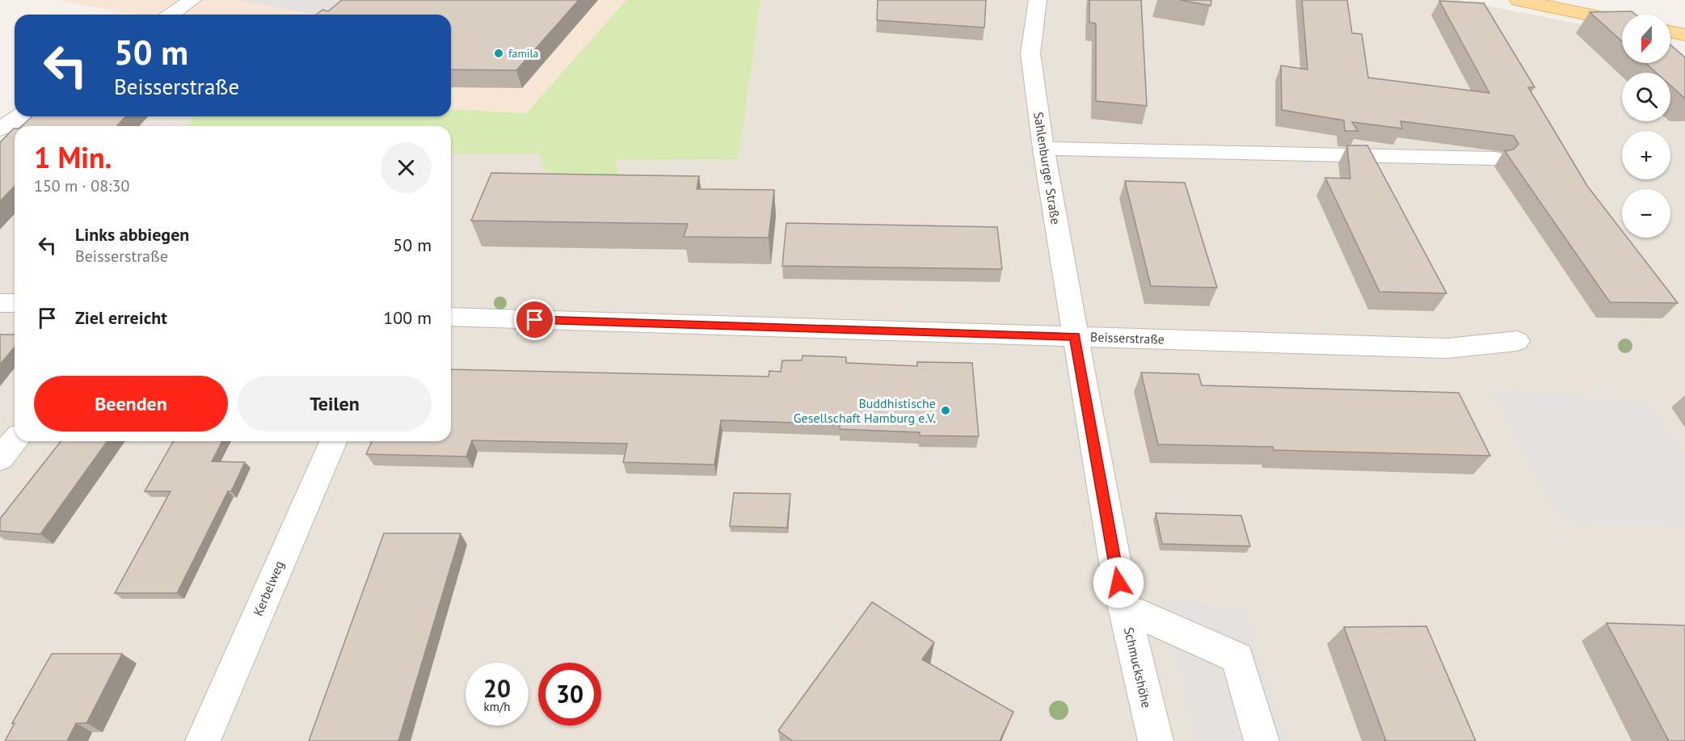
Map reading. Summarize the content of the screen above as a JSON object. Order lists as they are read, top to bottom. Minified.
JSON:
{"streets":{"street":["Sahlenburger Straße","Beisserstraße","Kerbelweg","Schmuckshöhe"]},"crossings":[["Sahlenburger Straße","Beisserstraße"],["Sahlenburger Straße","Schmuckshöhe"],["Beisserstraße","Schmuckshöhe"]],"places":["famila","Buddhistische Gesellschaft Hamburg e.V."],"north":"bottom","page":{"map_buttons":["+","−"],"turn":["50 m","Beisserstraße"],"heading":["1 Min.","150 m · 08:30"],"list":[{"name":"Links abbiegen","note":"Beisserstraße","value":"50 m"},{"name":"Ziel erreicht","value":"100 m"}],"buttons":["Beenden","Teilen"],"speed":"20 km/h","limit":"30"}}
